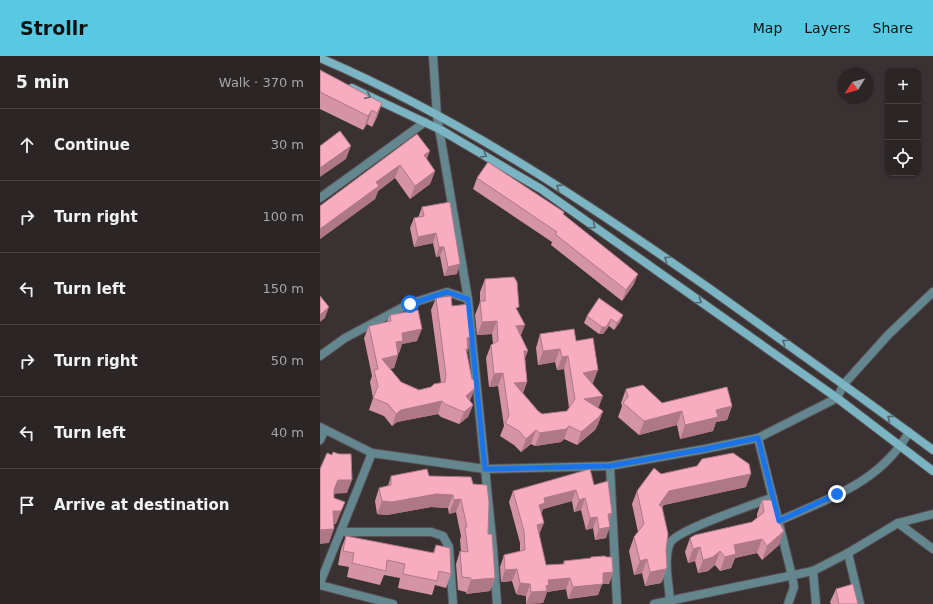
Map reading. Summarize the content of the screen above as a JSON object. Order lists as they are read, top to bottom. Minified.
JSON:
{"north":"bottom left","page":{"header":"Strollr","nav":["Map","Layers","Share"],"heading":["5 min","Walk · 370 m"],"map_buttons":["+","−"],"list":[["Continue","30 m"],["Turn right","100 m"],["Turn left","150 m"],["Turn right","50 m"],["Turn left","40 m"],"Arrive at destination"]}}
